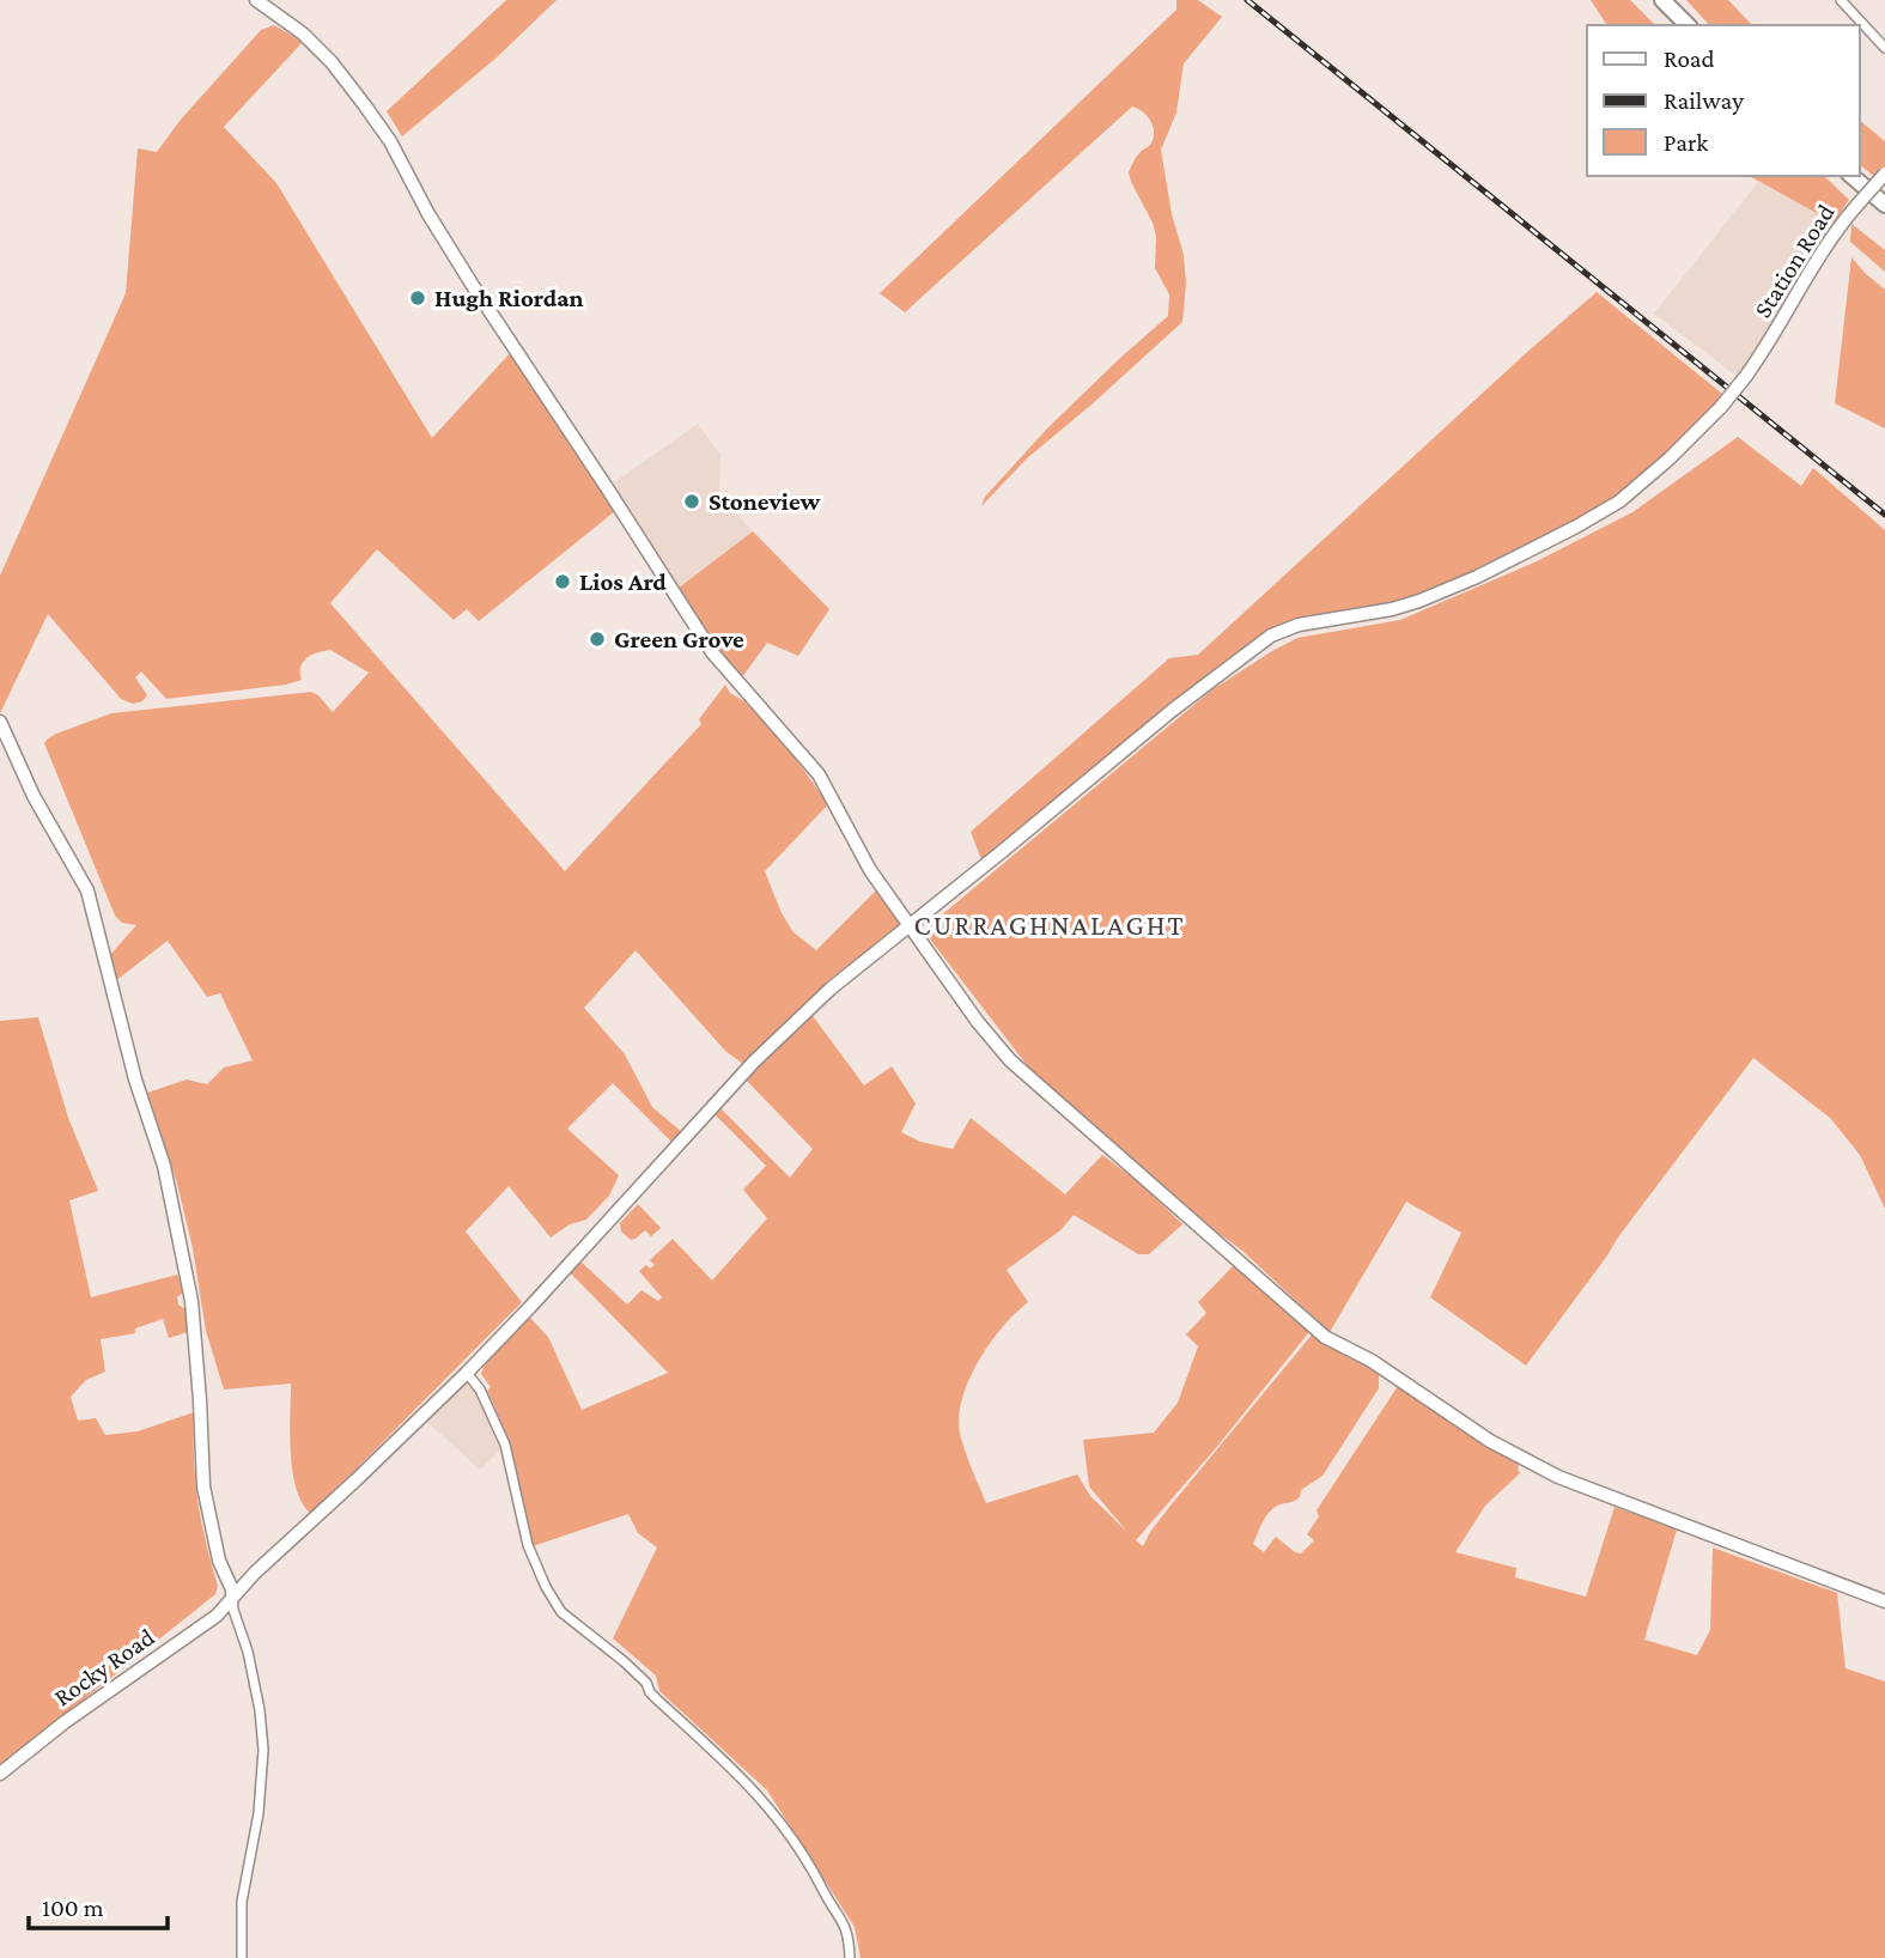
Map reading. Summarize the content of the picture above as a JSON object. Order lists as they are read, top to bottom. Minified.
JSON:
{"streets":{"street":["Station Road","Rocky Road"]},"crossings":[["Station Road","Rocky Road"]],"districts":["CURRAGHNALAGHT"],"places":["Hugh Riordan","Stoneview","Lios Ard","Green Grove"],"legend":["Road","Railway","Park"],"scale_bar":"100 m"}
